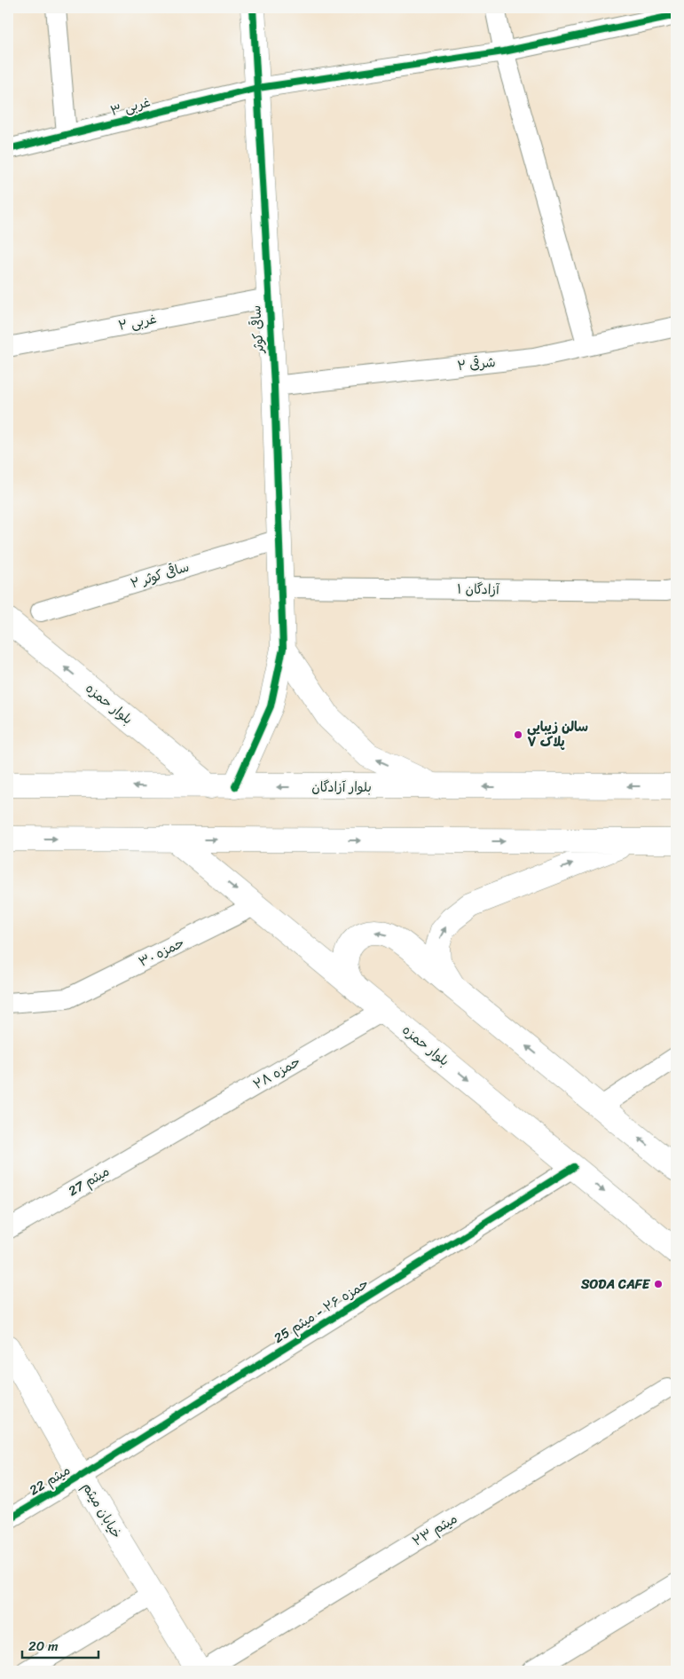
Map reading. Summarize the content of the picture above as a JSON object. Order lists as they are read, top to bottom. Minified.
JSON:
{"streets":{"main road":["ساقی کوثر","بلوار حمزه","بلوار آزادگان","خیابان میثم"],"street":["۳ غربی","۲ غربی","۲ شرقی","ساقی کوثر ۲","آزادگان ۱","حمزه ۳۰","حمزه ۲۸","میثم 27","حمزه ۲۶ - میثم 25","میثم 22","میثم ۲۳"]},"crossings":[["۳ غربی","ساقی کوثر"],["۲ غربی","ساقی کوثر"],["ساقی کوثر","۲ شرقی"],["ساقی کوثر","ساقی کوثر ۲"],["ساقی کوثر","آزادگان ۱"],["ساقی کوثر","بلوار آزادگان"],["بلوار حمزه","بلوار آزادگان"],["بلوار حمزه","حمزه ۳۰"],["بلوار حمزه","حمزه ۲۸"],["بلوار حمزه","حمزه ۲۶ - میثم 25"],["حمزه ۲۸","میثم 27"],["حمزه ۲۶ - میثم 25","میثم 22"],["حمزه ۲۶ - میثم 25","خیابان میثم"],["میثم 22","خیابان میثم"]],"places":["سالن زیبایی پلاک ۷","SODA CAFE"],"scale_bar":"20 m"}
